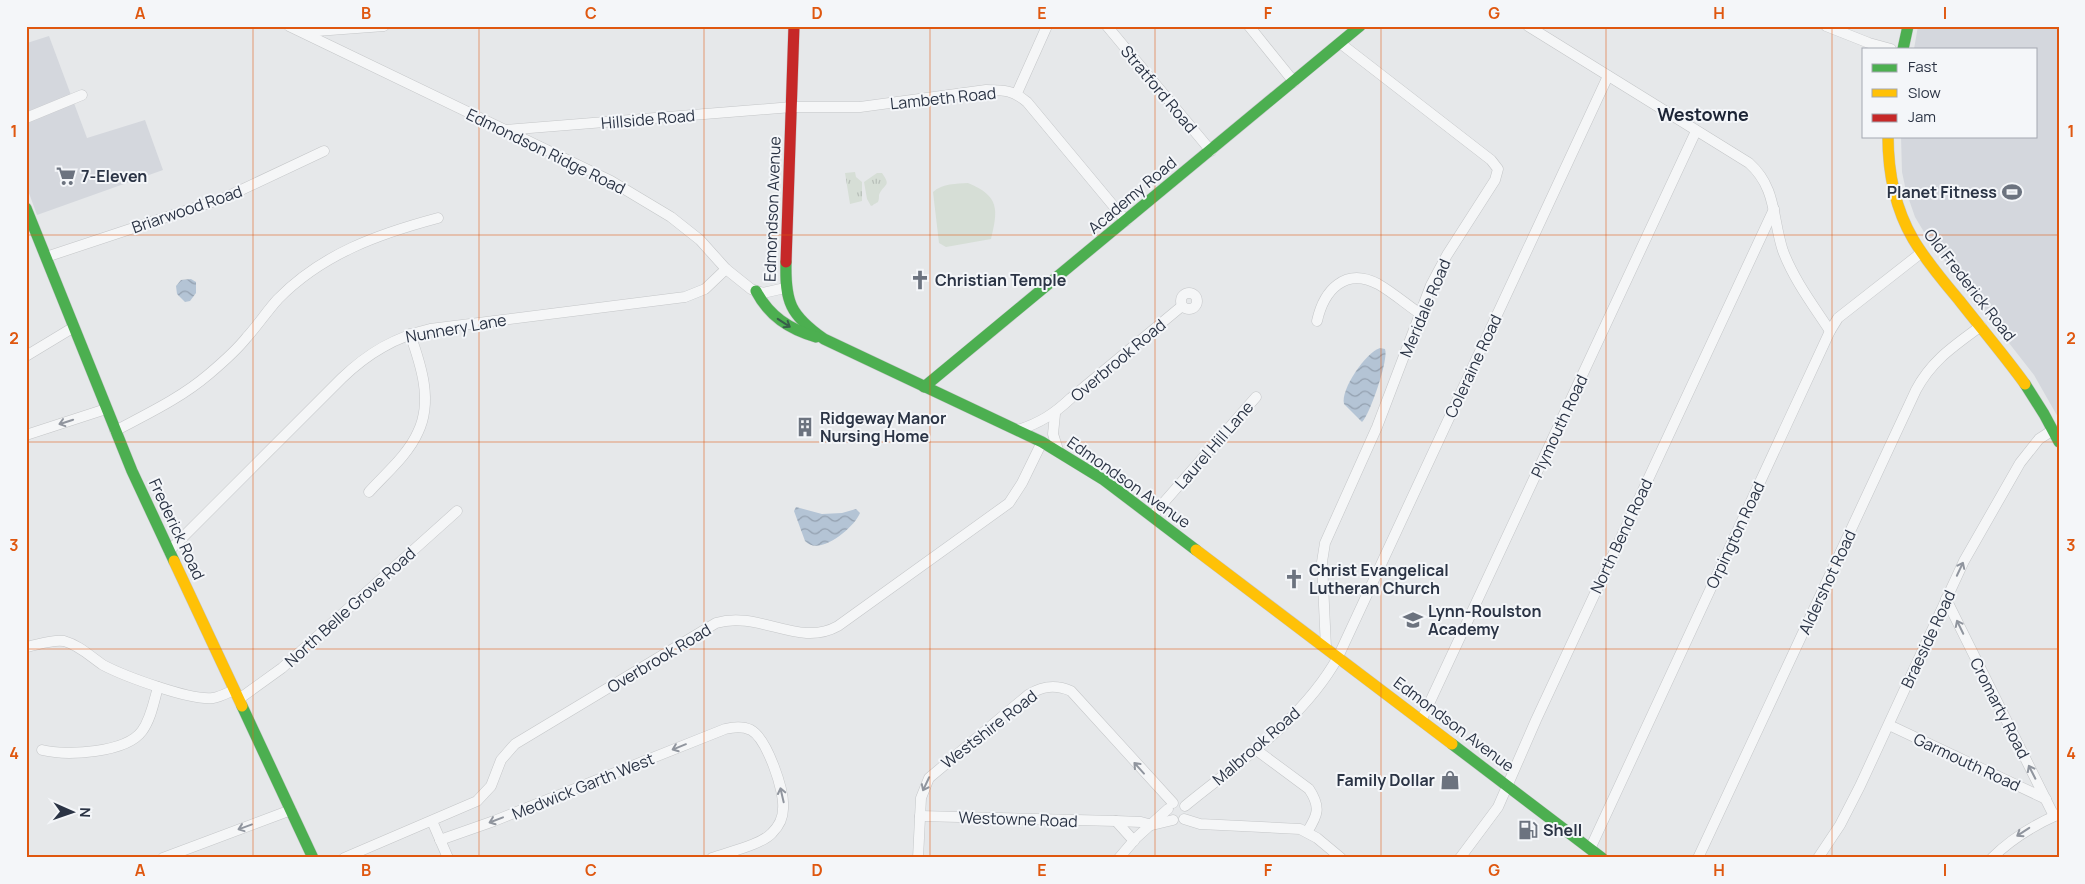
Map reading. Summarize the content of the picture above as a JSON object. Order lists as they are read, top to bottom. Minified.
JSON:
{"streets":{"main road":["Academy Road","Edmondson Avenue","Old Frederick Road","Frederick Road"],"street":["Stratford Road","Lambeth Road","Hillside Road","Edmondson Ridge Road","Briarwood Road","Meridale Road","Nunnery Lane","Overbrook Road","Coleraine Road","Plymouth Road","Laurel Hill Lane","Orpington Road","North Bend Road","Aldershot Road","North Belle Grove Road","Braeside Road","Cromarty Road","Westshire Road","Malbrook Road","Garmouth Road","Medwick Garth West","Westowne Road"]},"crossings":[["Stratford Road","Academy Road"],["Lambeth Road","Hillside Road"],["Lambeth Road","Academy Road"],["Lambeth Road","Edmondson Avenue"],["Hillside Road","Edmondson Ridge Road"],["Hillside Road","Edmondson Avenue"],["Edmondson Ridge Road","Nunnery Lane"],["Academy Road","Edmondson Avenue"],["Academy Road","Meridale Road"],["Briarwood Road","Frederick Road"],["Edmondson Avenue","Meridale Road"],["Edmondson Avenue","Overbrook Road"],["Edmondson Avenue","Coleraine Road"],["Edmondson Avenue","Plymouth Road"],["Edmondson Avenue","Laurel Hill Lane"],["Edmondson Avenue","Orpington Road"],["Edmondson Avenue","North Bend Road"],["Edmondson Avenue","Malbrook Road"],["Old Frederick Road","Orpington Road"],["Old Frederick Road","Aldershot Road"],["Old Frederick Road","Braeside Road"],["Nunnery Lane","Frederick Road"],["Coleraine Road","Malbrook Road"],["Frederick Road","North Belle Grove Road"],["Braeside Road","Cromarty Road"],["Braeside Road","Garmouth Road"],["Cromarty Road","Garmouth Road"],["Westshire Road","Malbrook Road"],["Westshire Road","Westowne Road"]],"one_way":["Braeside Road","Cromarty Road"],"districts":["Westowne"],"places":{"supermarket":["7-Eleven"],"sports":["Planet Fitness"],"church":["Christian Temple","Christ Evangelical Lutheran Church"],"building":["Ridgeway Manor Nursing Home"],"school or university":["Lynn-Roulston Academy"],"shop":["Family Dollar"],"fuel station":["Shell"]},"legend":["Fast","Slow","Jam"],"north":"right","grid":{"columns":["A","B","C","D","E","F","G","H","I"],"rows":["1","2","3","4"]}}
